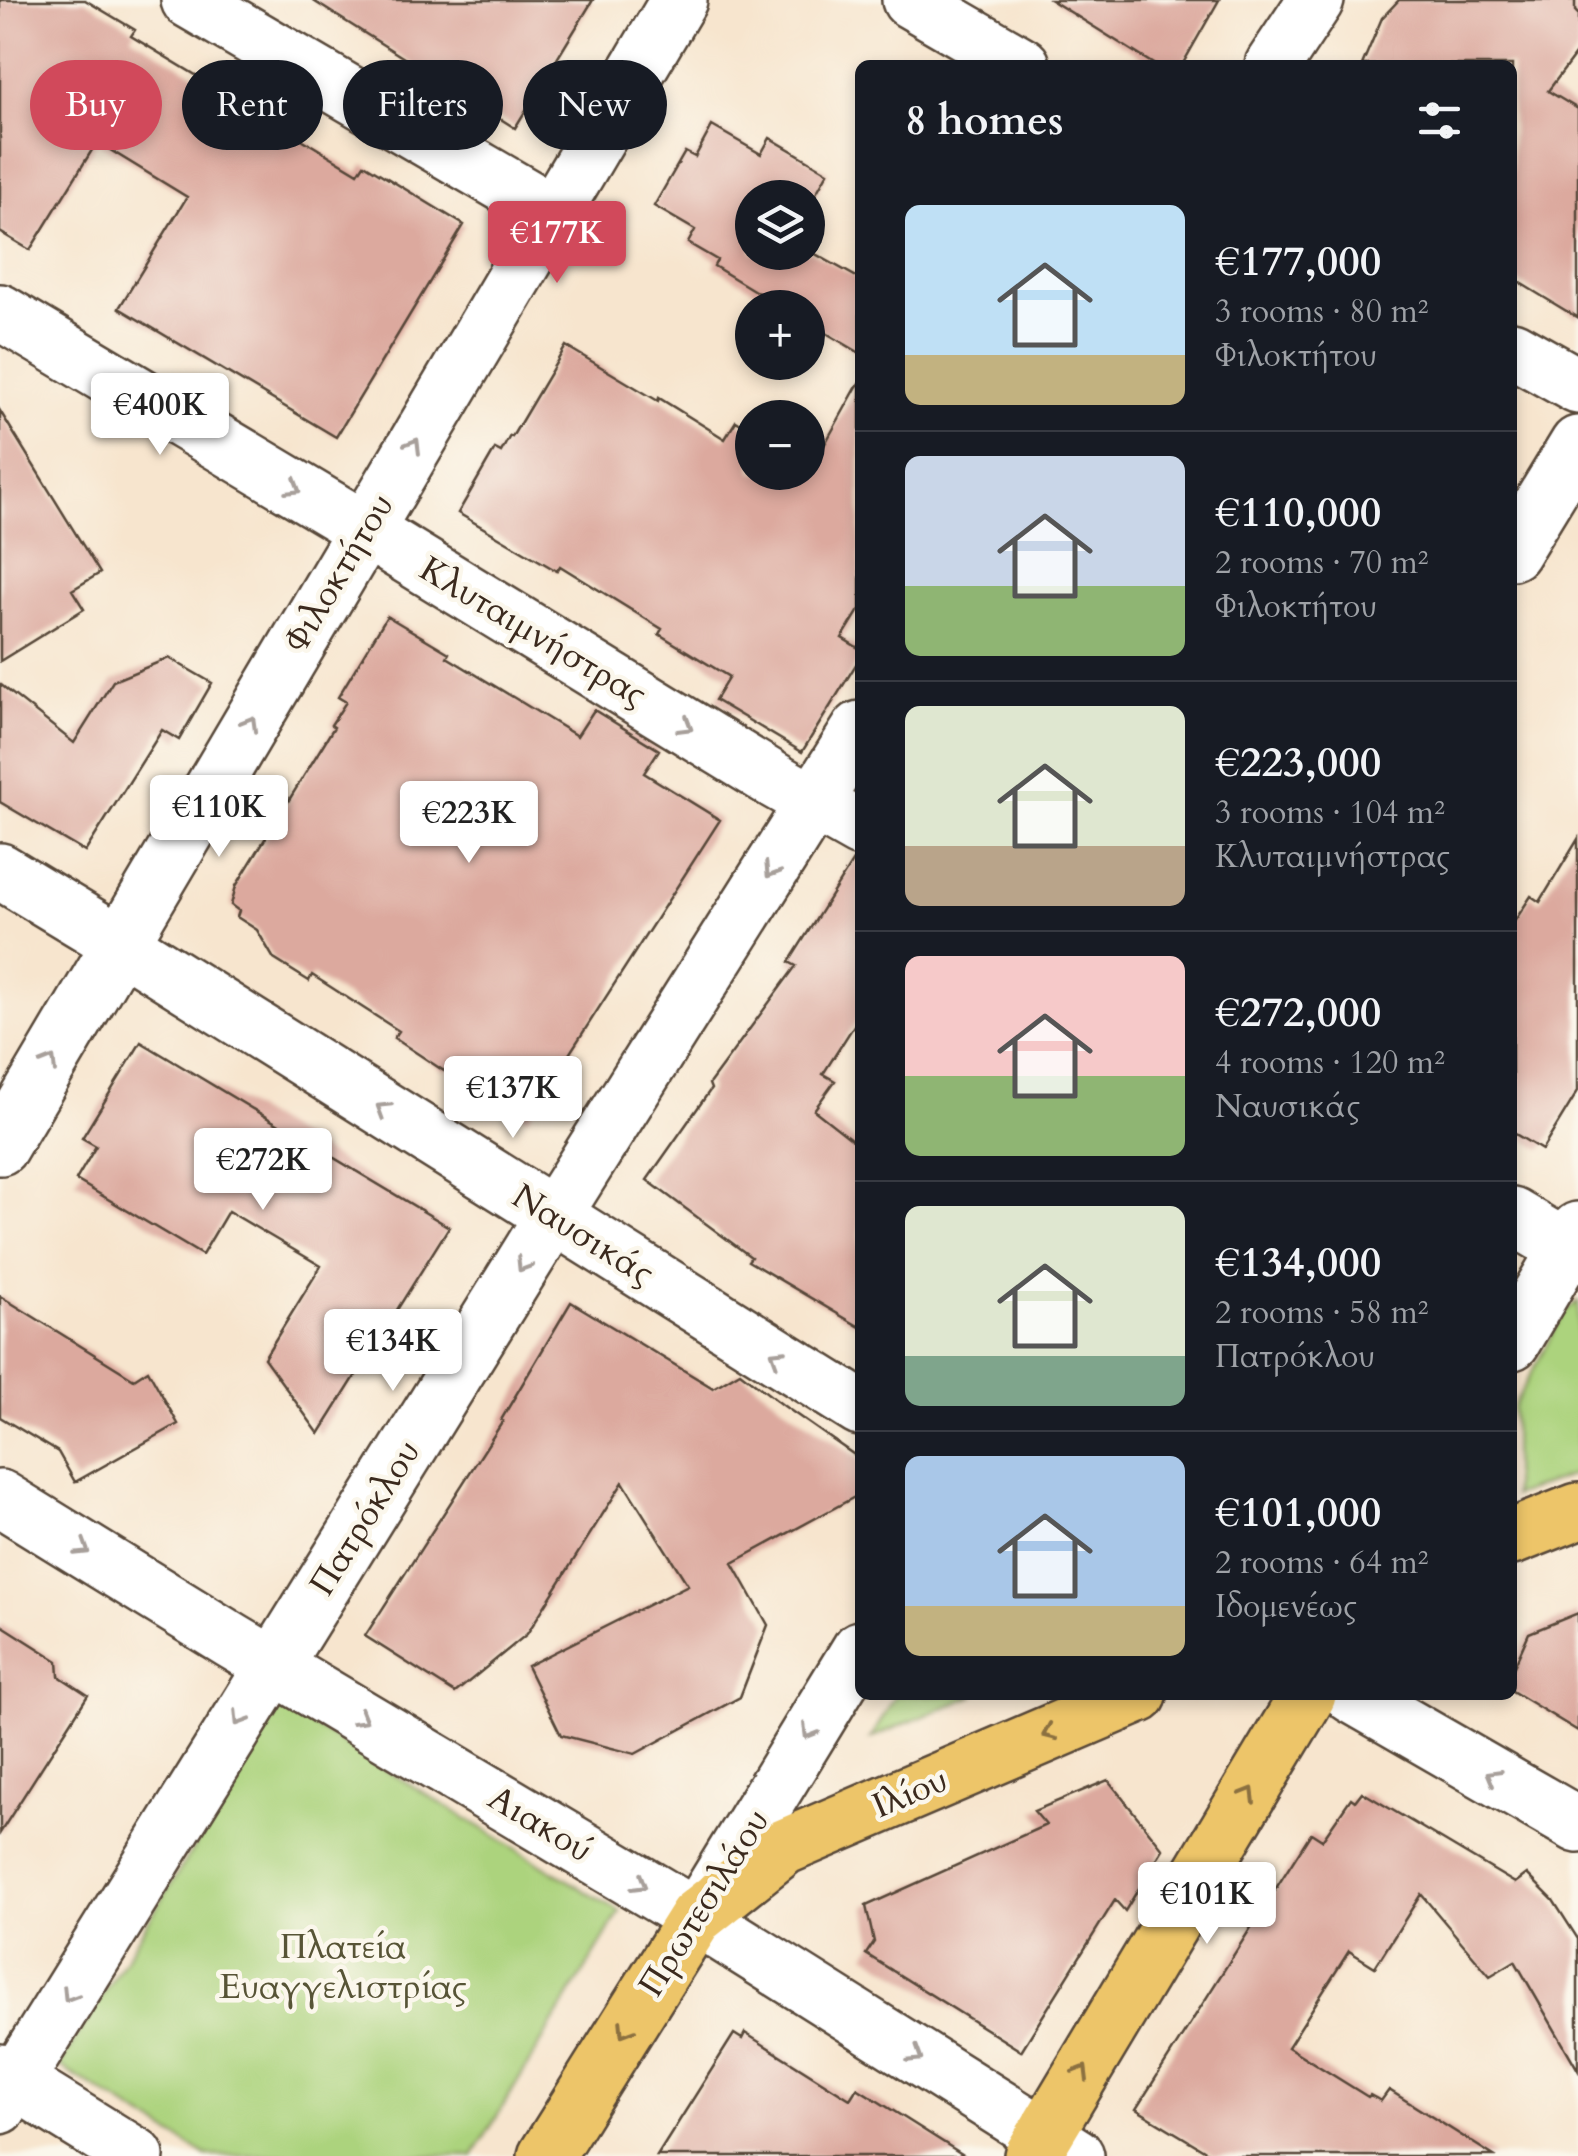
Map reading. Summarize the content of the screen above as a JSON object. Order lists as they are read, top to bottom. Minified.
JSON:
{"streets":{"main road":["Ιλίου","Πρωτεσιλάου"],"street":["Φιλοκτήτου","Κλυταιμνήστρας","Ναυσικάς","Πατρόκλου","Αιακού"]},"crossings":[["Φιλοκτήτου","Κλυταιμνήστρας"],["Φιλοκτήτου","Ναυσικάς"],["Κλυταιμνήστρας","Πατρόκλου"],["Ναυσικάς","Πατρόκλου"],["Πατρόκλου","Αιακού"],["Ιλίου","Αιακού"],["Ιλίου","Πρωτεσιλάου"],["Αιακού","Πρωτεσιλάου"]],"one_way":["Φιλοκτήτου","Ναυσικάς","Πατρόκλου","Ιλίου","Αιακού","Πρωτεσιλάου"],"parks":["Πλατεία Ευαγγελιστρίας"],"page":{"chip":["Buy","Rent","Filters","New"],"heading":"8 homes","map_buttons":["+","−"],"list":[{"name":"€177,000","note":"3 rooms · 80 m² · Φιλοκτήτου"},{"name":"€110,000","note":"2 rooms · 70 m² · Φιλοκτήτου"},{"name":"€223,000","note":"3 rooms · 104 m² · Κλυταιμνήστρας"},{"name":"€272,000","note":"4 rooms · 120 m² · Ναυσικάς"},{"name":"€134,000","note":"2 rooms · 58 m² · Πατρόκλου"},{"name":"€101,000","note":"2 rooms · 64 m² · Ιδομενέως"}],"price":["€177K","€400K","€110K","€223K","€137K","€272K","€134K","€101K"]}}
